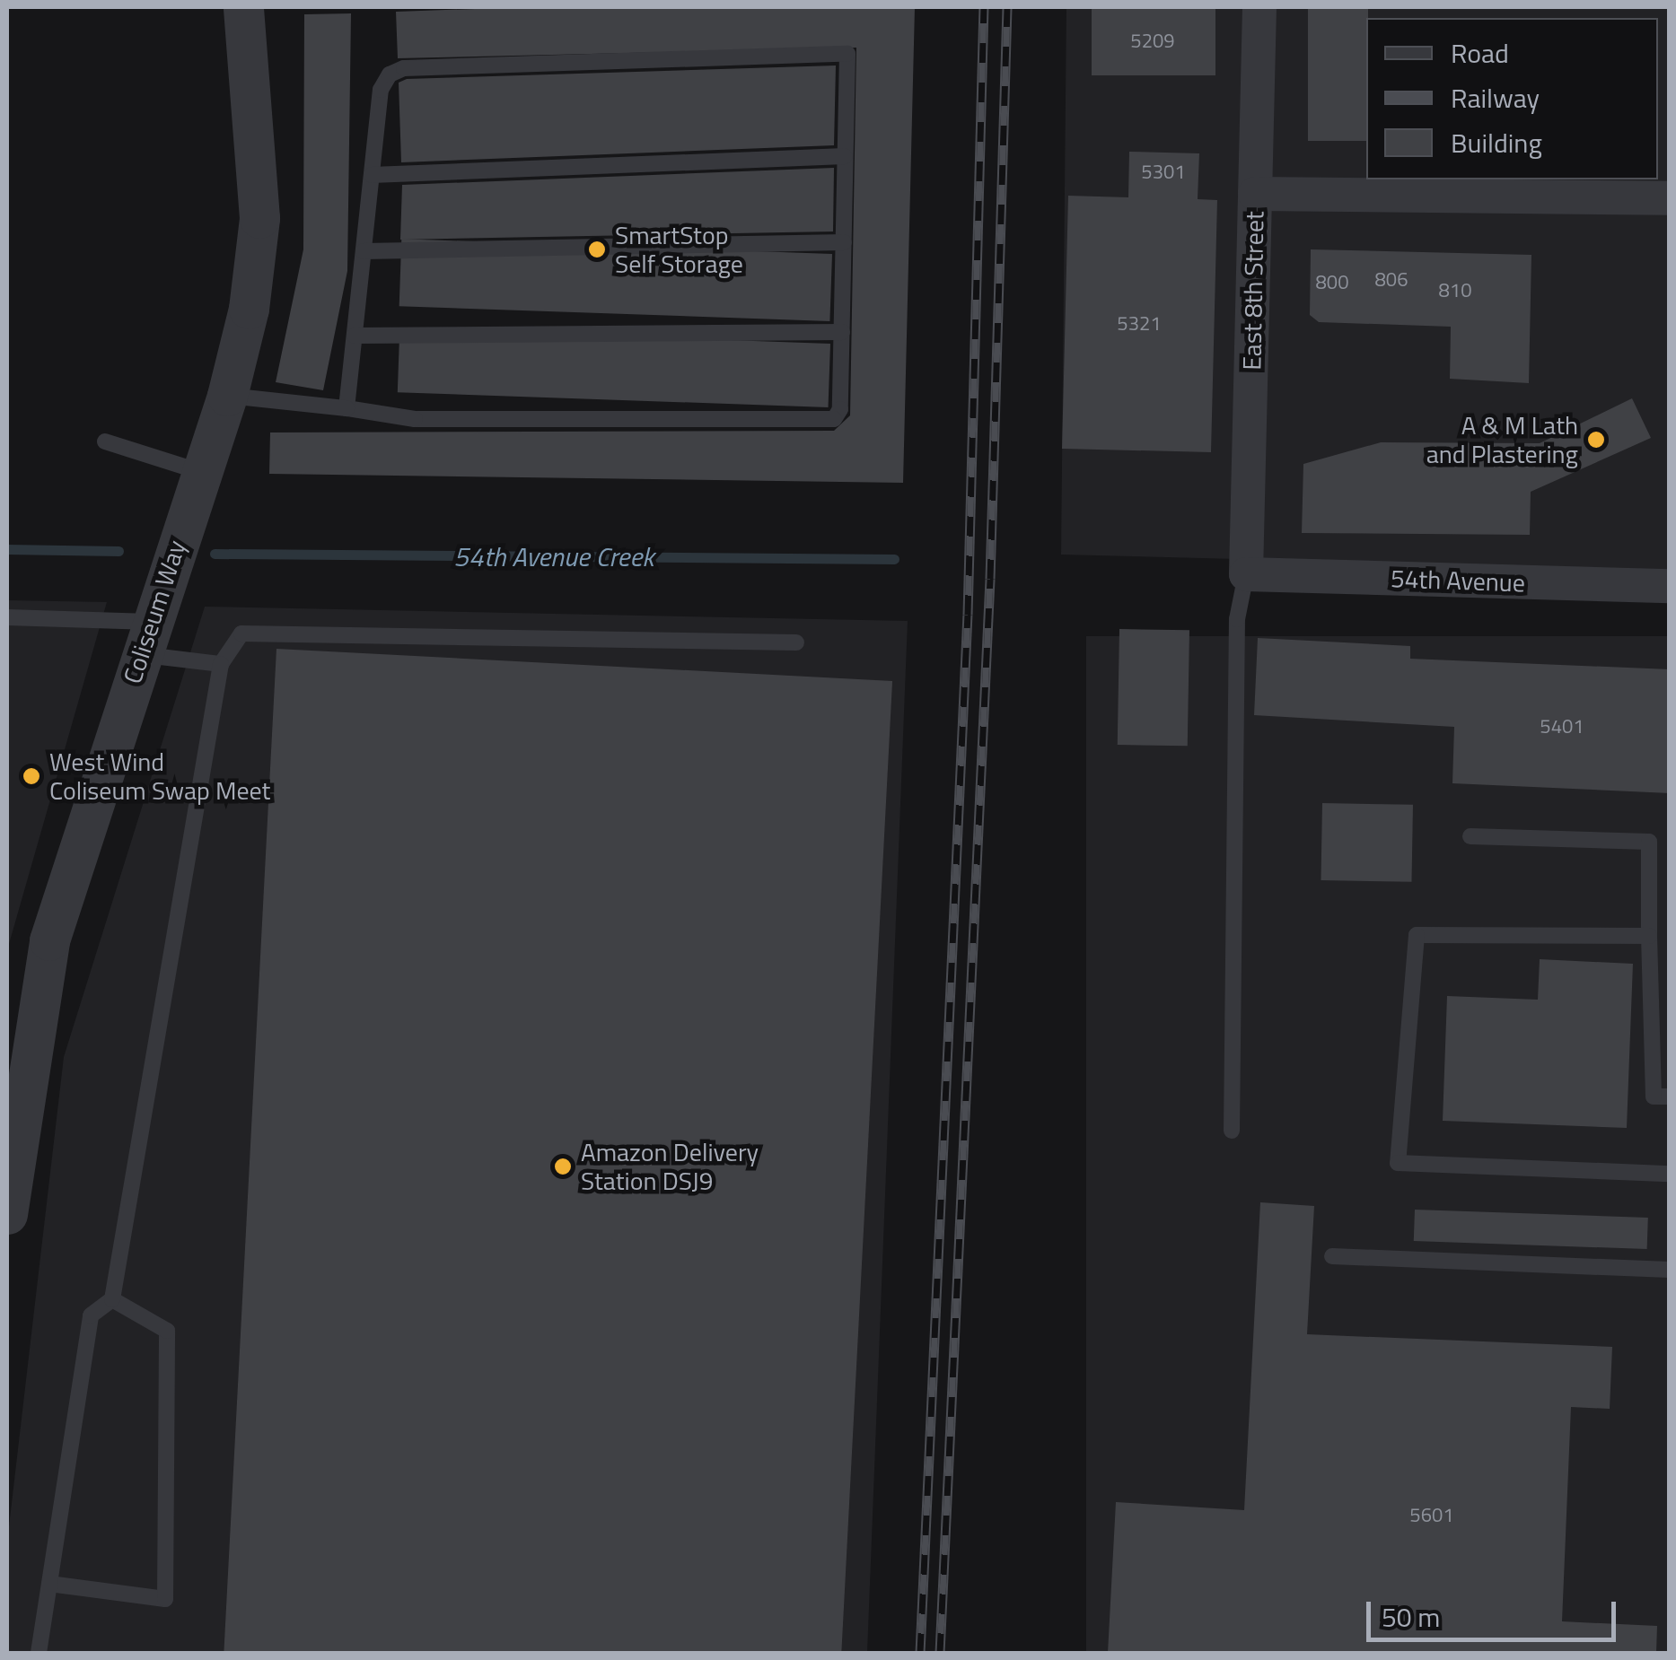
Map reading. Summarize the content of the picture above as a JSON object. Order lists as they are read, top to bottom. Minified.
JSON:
{"streets":{"street":["East 8th Street","54th Avenue","Coliseum Way"]},"crossings":[["East 8th Street","54th Avenue"]],"water":["54th Avenue Creek"],"places":["SmartStop Self Storage","A & M Lath and Plastering","West Wind Coliseum Swap Meet","Amazon Delivery Station DSJ9"],"house_numbers":["5209","5301","806","800","810","5321","5401","5601"],"legend":["Road","Railway","Building"],"scale_bar":"50 m"}
